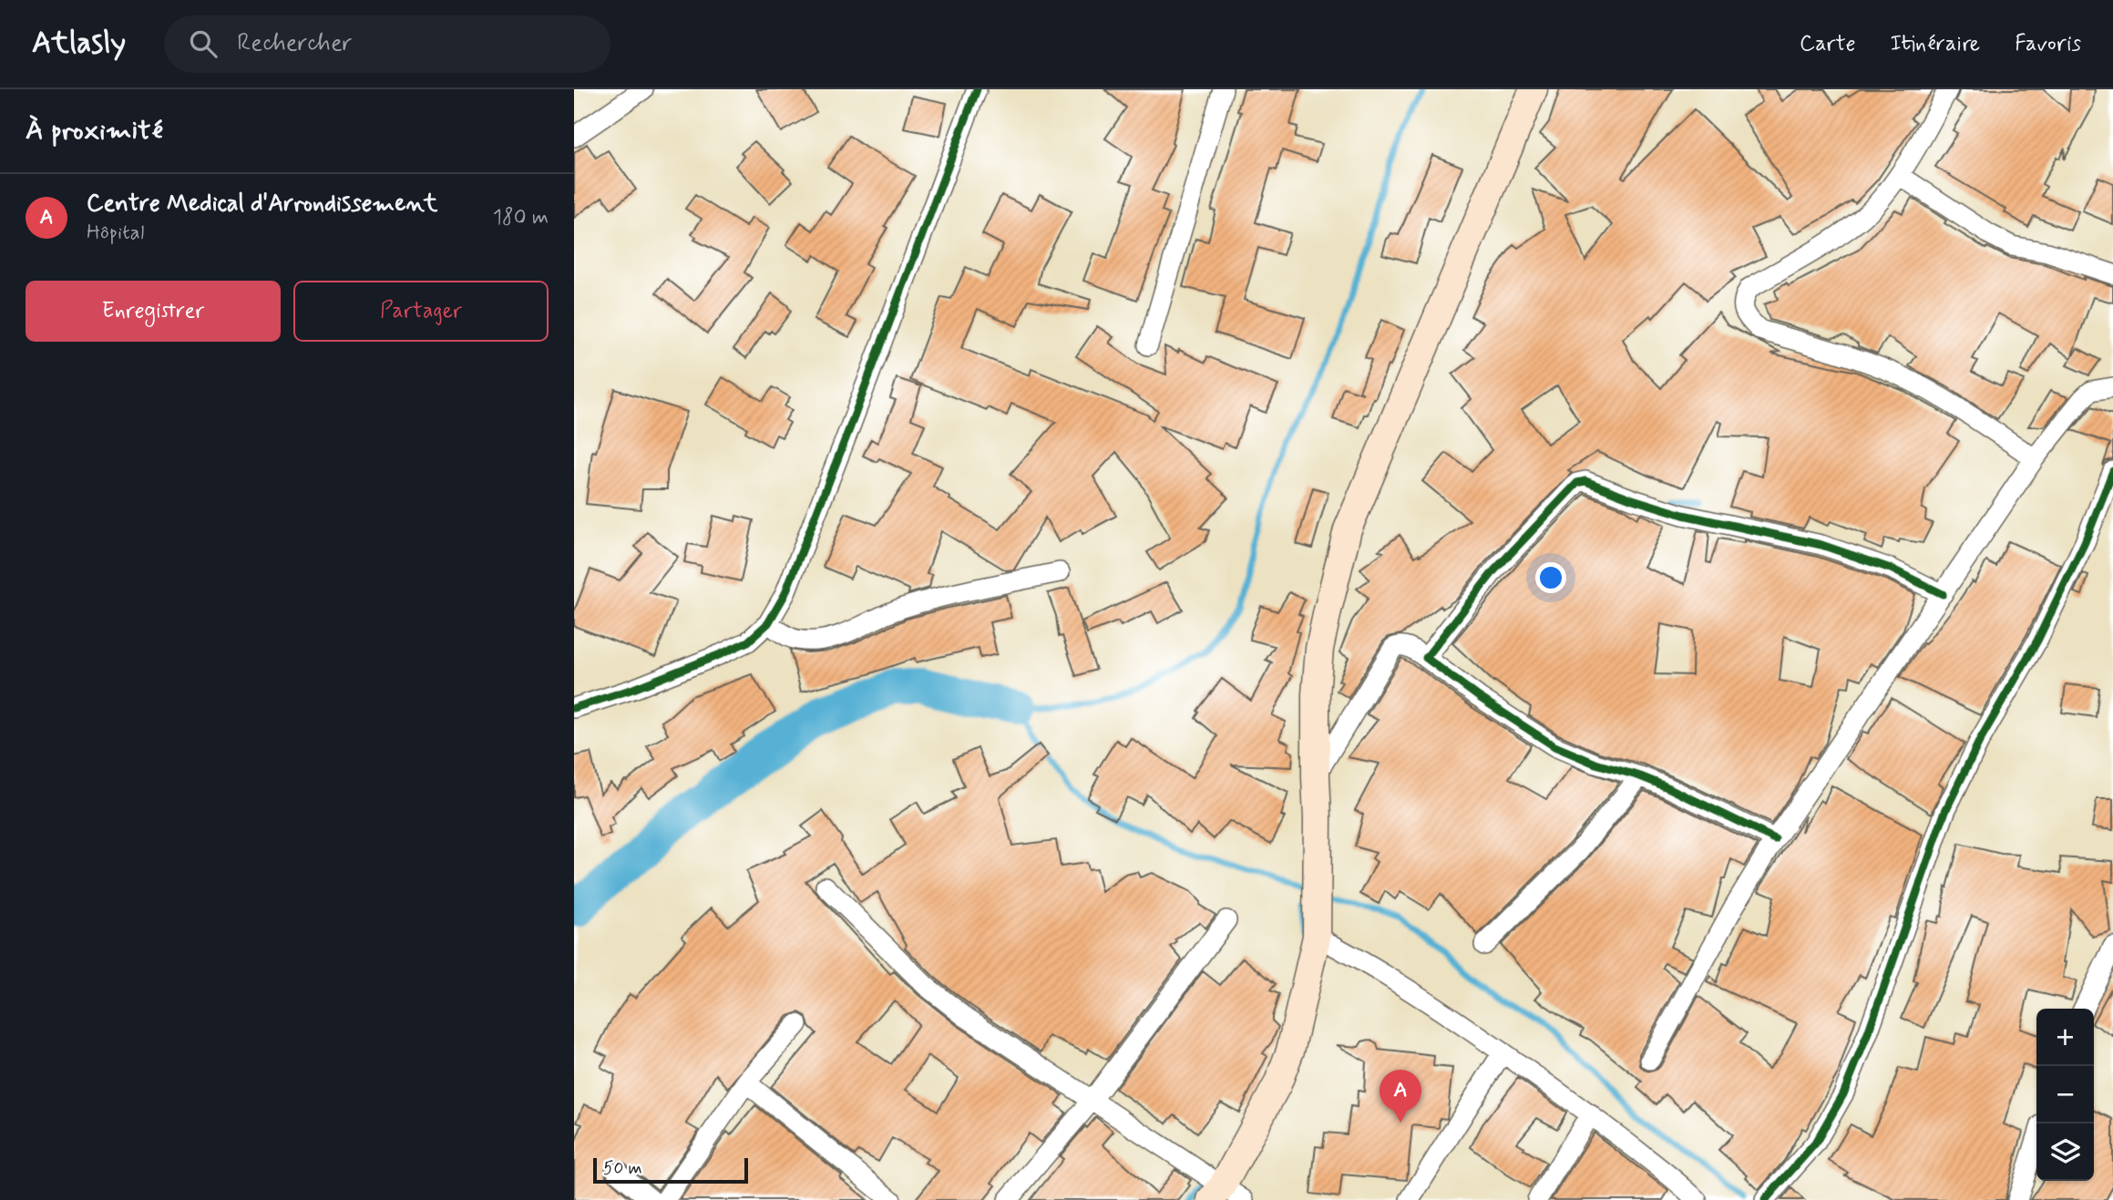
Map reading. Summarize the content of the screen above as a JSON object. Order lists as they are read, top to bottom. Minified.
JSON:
{"scale_bar":"50 m","page":{"header":"Atlasly","search":"Rechercher","nav":["Carte","Itinéraire","Favoris"],"heading":"À proximité","list":[{"mark":"A","name":"Centre Medical d'Arrondissement","note":"Hôpital","value":"180 m"}],"buttons":["Enregistrer","Partager"],"map_buttons":["+","−"],"pins":"A","scale":"50 m"}}
